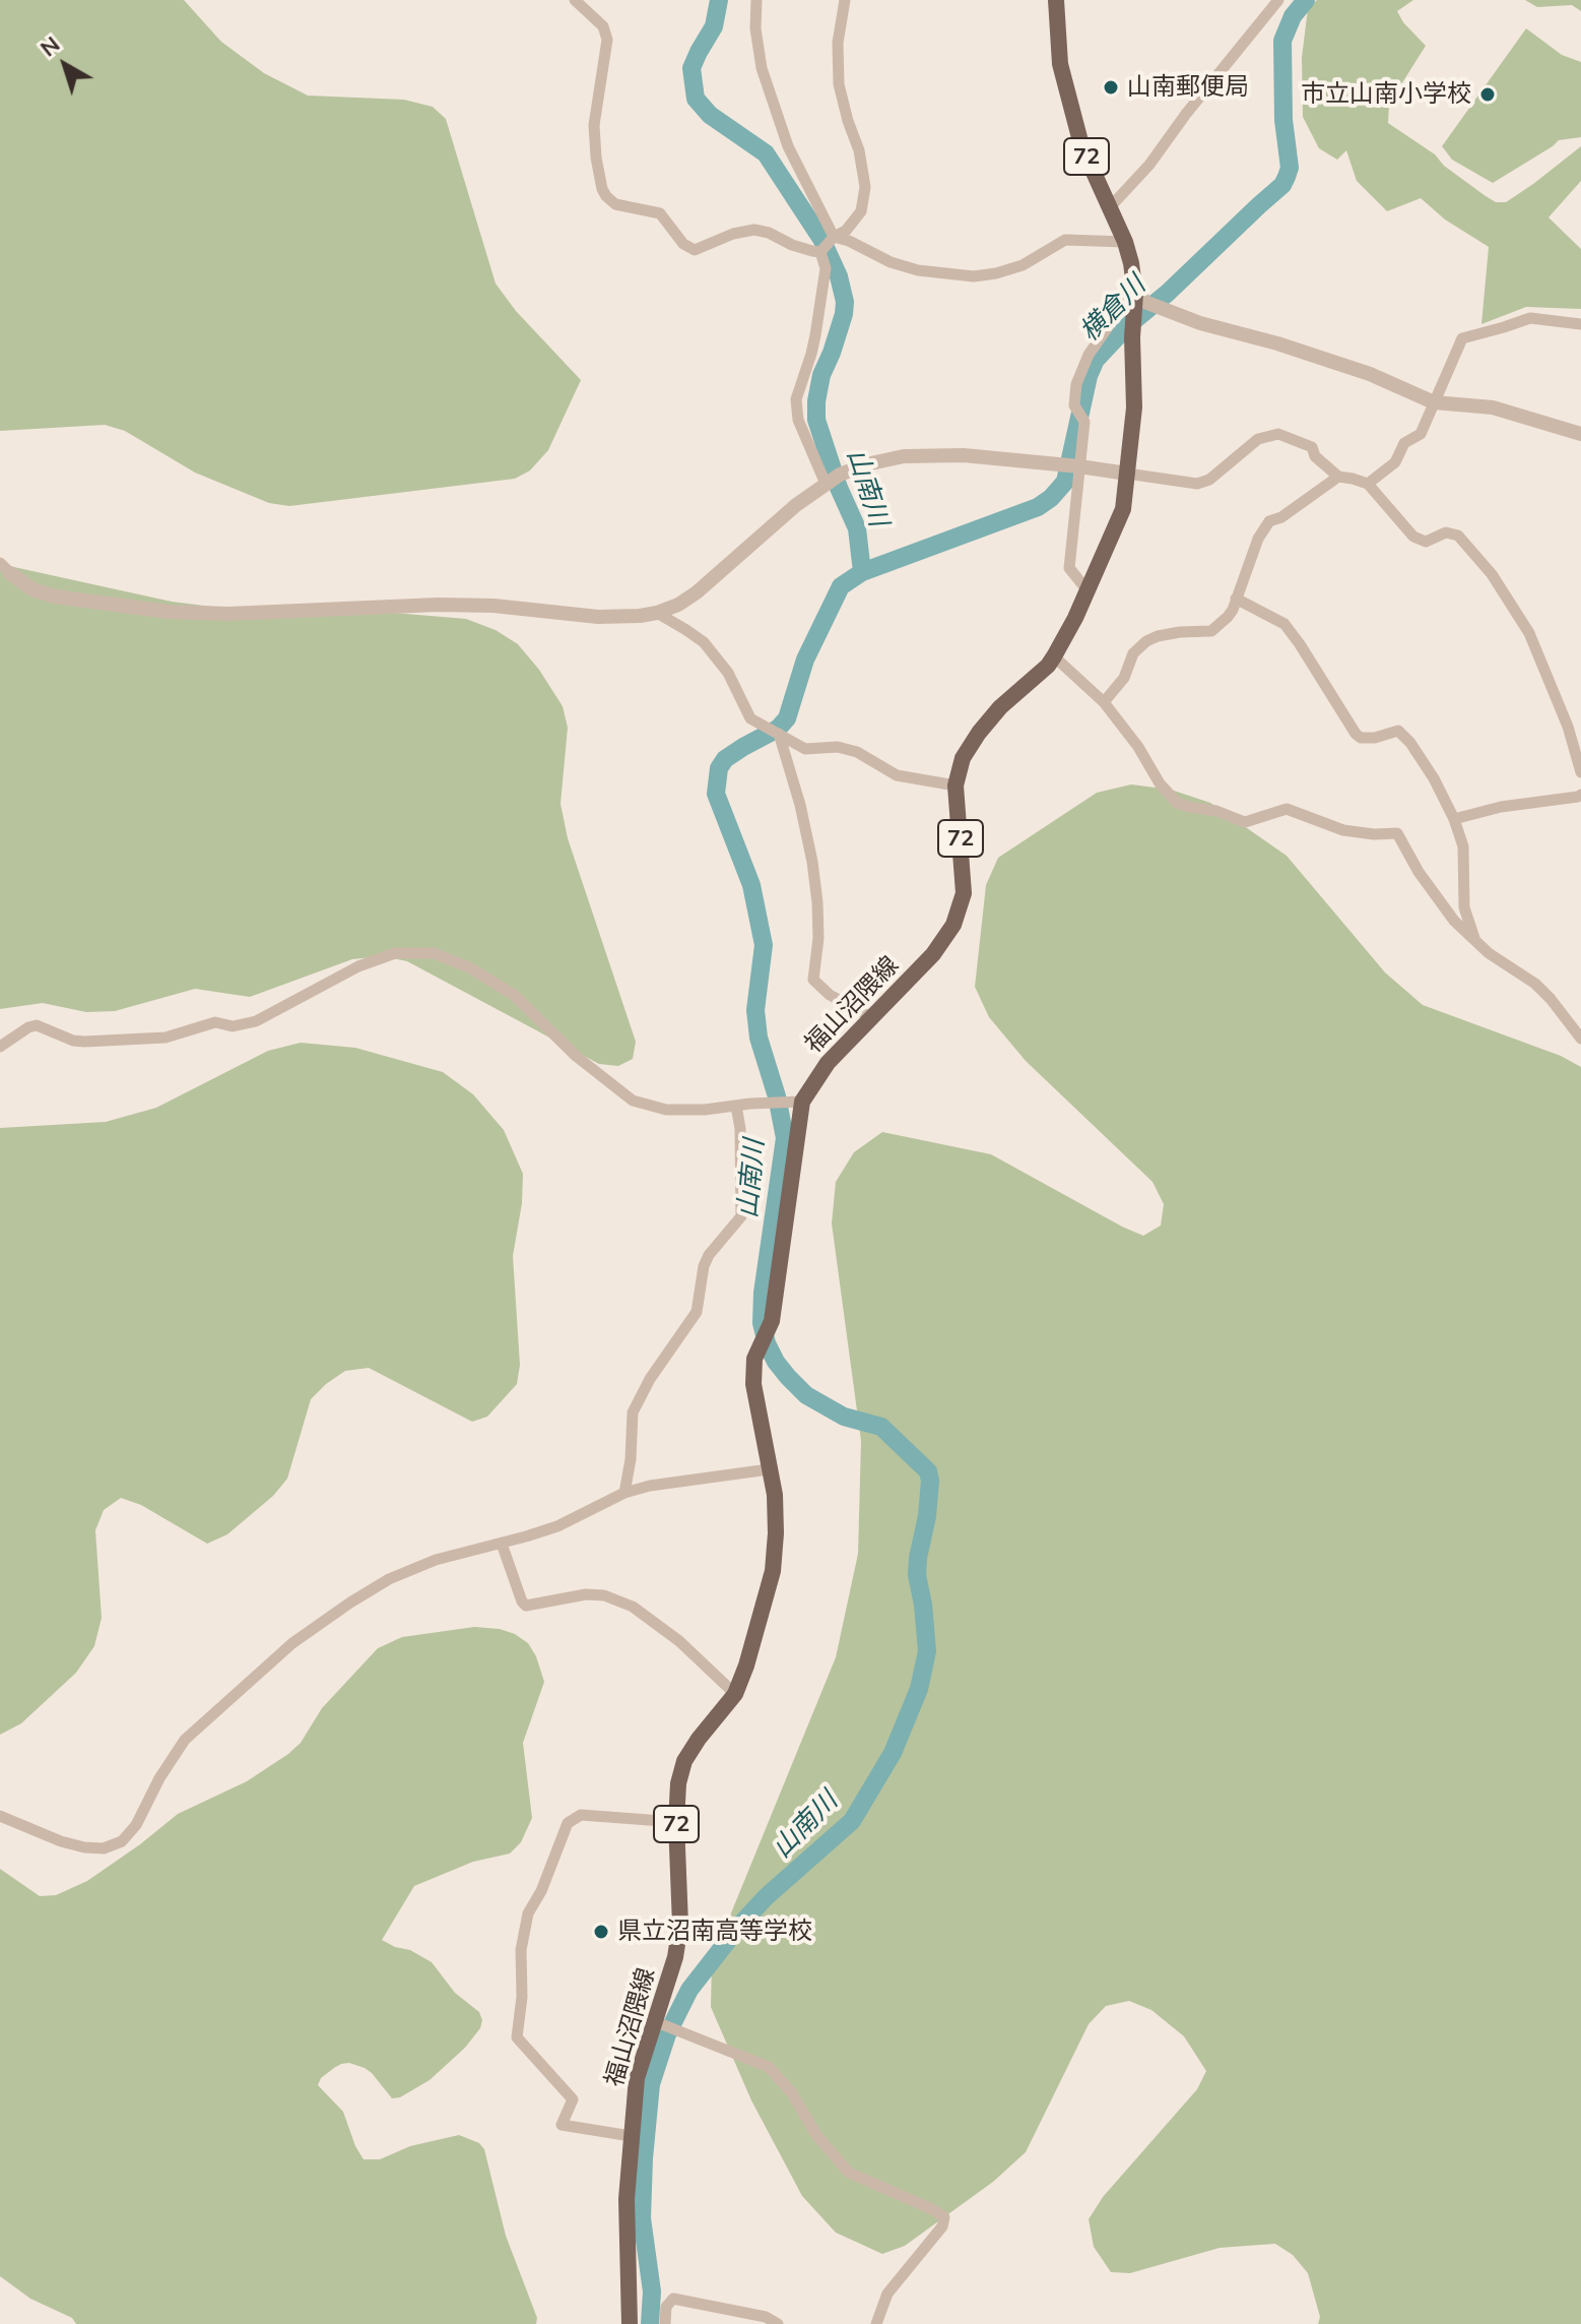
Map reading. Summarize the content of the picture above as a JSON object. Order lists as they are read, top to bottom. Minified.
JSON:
{"streets":{"main road":["72","福山沼隈線"]},"water":["横倉川","山南川"],"places":["山南郵便局","市立山南小学校","県立沼南高等学校"],"north":"top left"}
